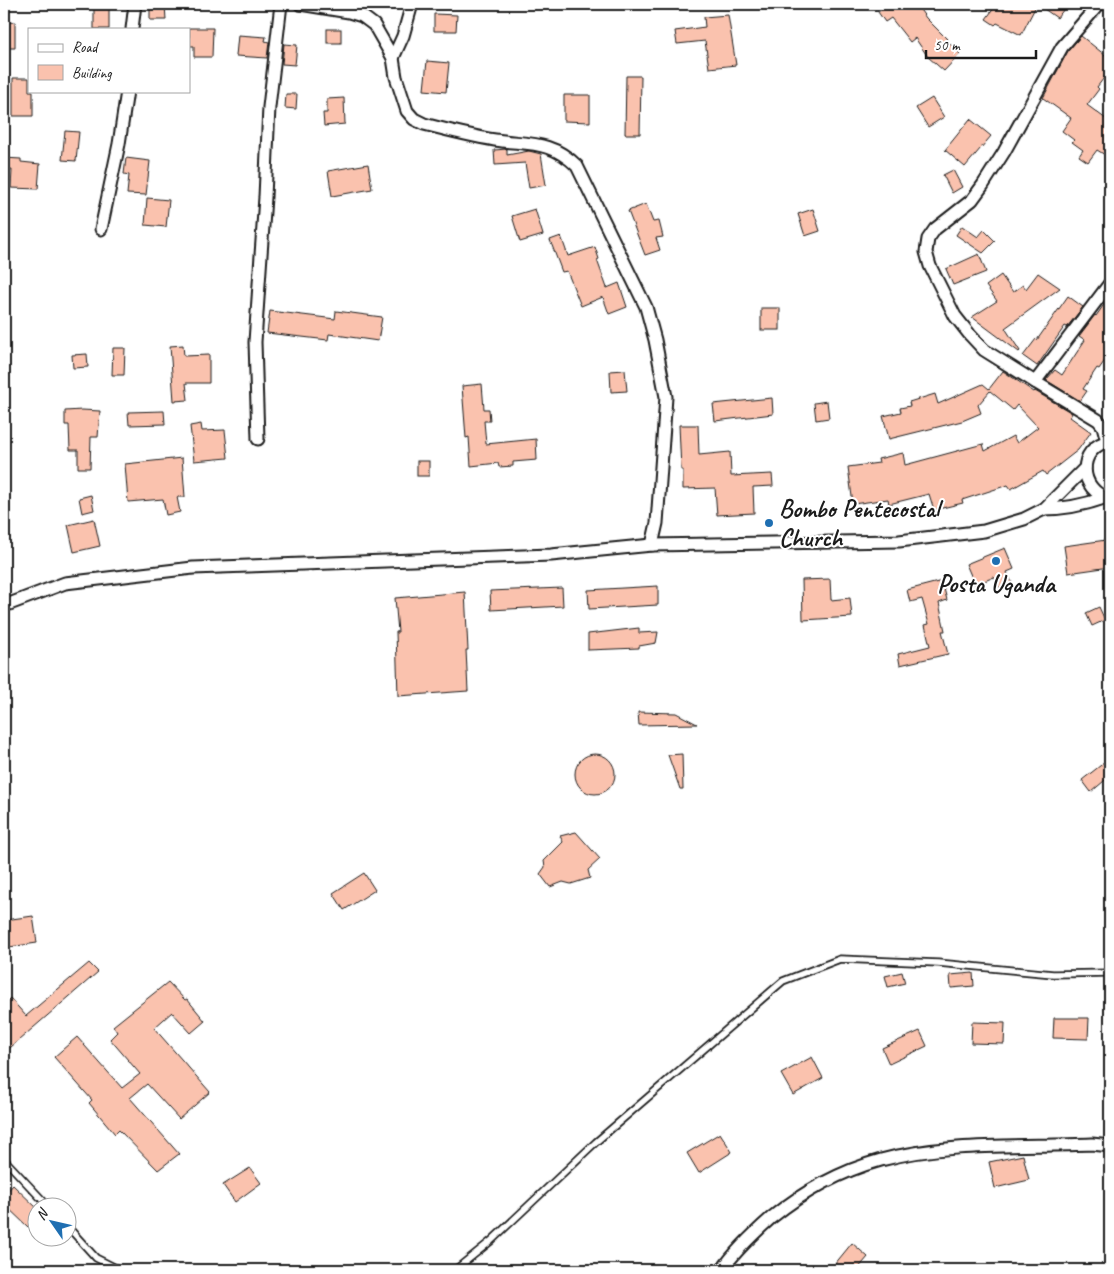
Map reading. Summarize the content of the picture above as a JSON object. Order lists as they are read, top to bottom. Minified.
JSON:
{"places":["Bombo Pentecostal Church","Posta Uganda"],"legend":["Road","Building"],"scale_bar":"50 m","north":"top left"}
